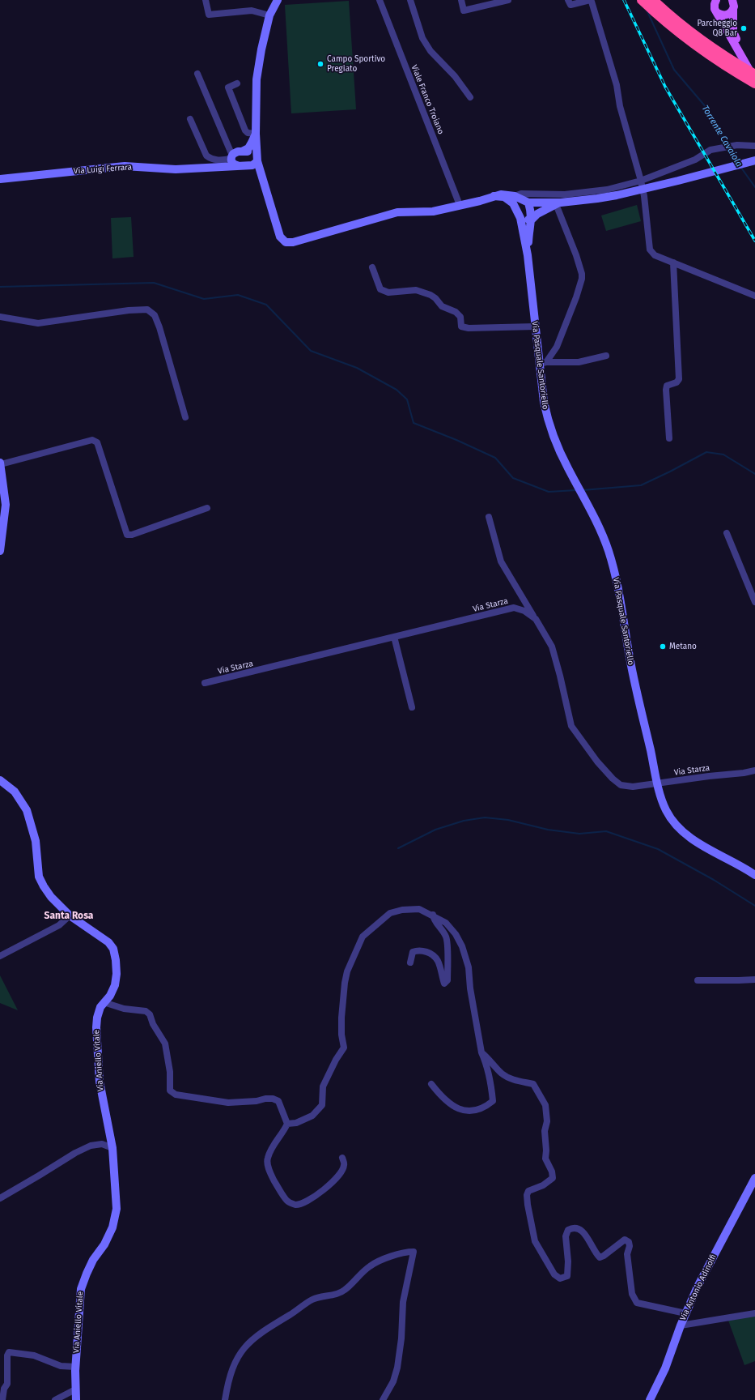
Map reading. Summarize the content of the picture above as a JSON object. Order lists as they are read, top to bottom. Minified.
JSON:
{"streets":{"street":["Viale Franco Troiano","Via Luigi Ferrara","Via Pasquale Santoriello","Via Starza","Via Aniello Vitale","Via Antonio Adinolfi"]},"crossings":[["Via Pasquale Santoriello","Via Starza"]],"districts":["Santa Rosa"],"water":["Torrente Cavaiola"],"places":["Parcheggio Q8 Bar","Campo Sportivo Pregiato","Metano"]}
